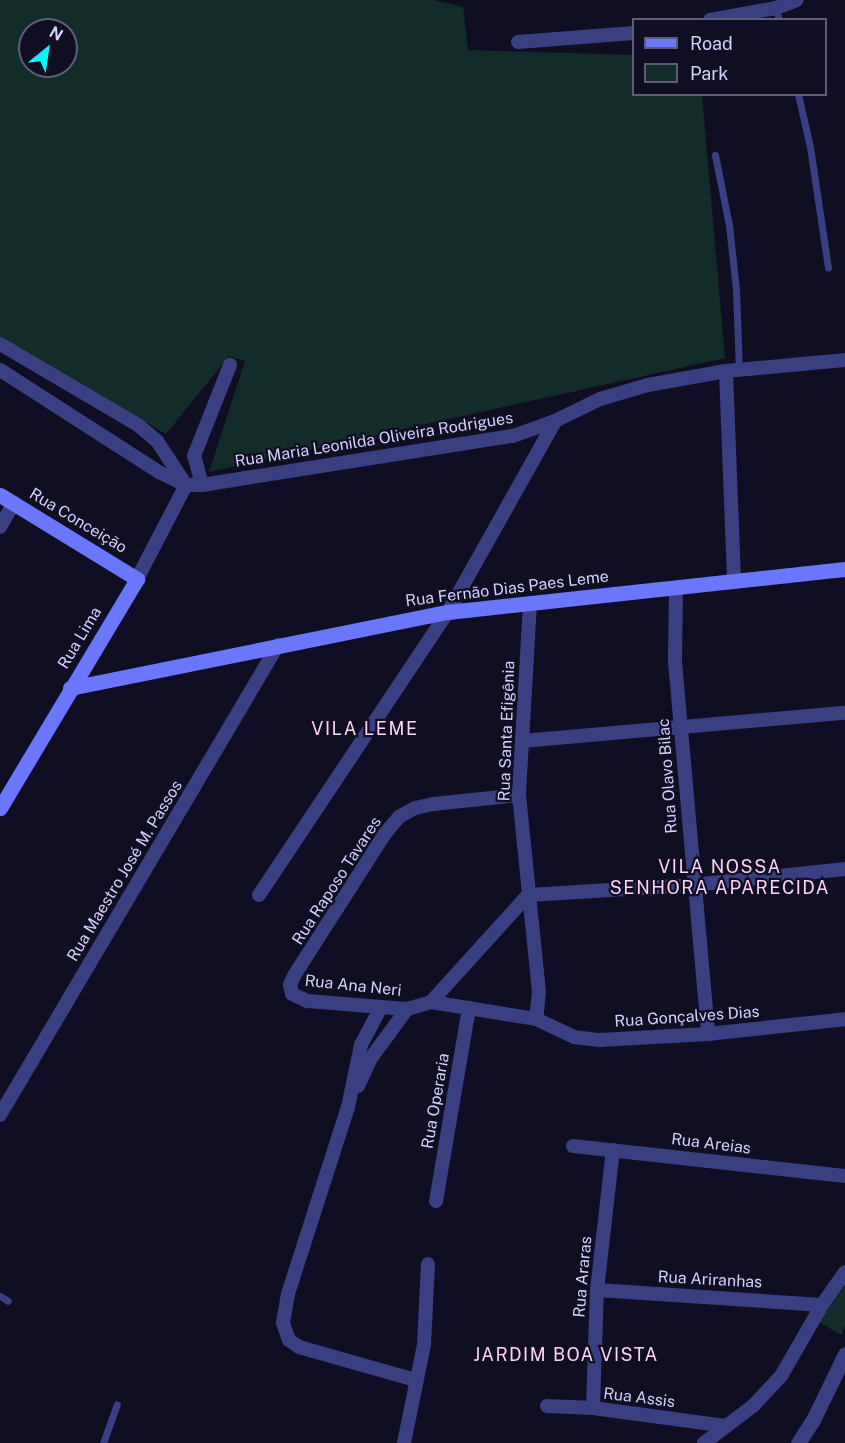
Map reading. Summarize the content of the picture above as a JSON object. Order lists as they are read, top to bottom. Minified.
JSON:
{"streets":{"main road":["Rua Conceição","Rua Fernão Dias Paes Leme","Rua Lima"],"street":["Rua Maria Leonilda Oliveira Rodrigues","Rua Santa Efigênia","Rua Olavo Bilac","Rua Maestro José M. Passos","Rua Raposo Tavares","Rua Ana Neri","Rua Gonçalves Dias","Rua Operaria","Rua Areias","Rua Araras","Rua Ariranhas","Rua Assis"]},"crossings":[["Rua Maria Leonilda Oliveira Rodrigues","Rua Lima"],["Rua Conceição","Rua Lima"],["Rua Fernão Dias Paes Leme","Rua Lima"],["Rua Fernão Dias Paes Leme","Rua Santa Efigênia"],["Rua Fernão Dias Paes Leme","Rua Olavo Bilac"],["Rua Fernão Dias Paes Leme","Rua Maestro José M. Passos"],["Rua Santa Efigênia","Rua Raposo Tavares"],["Rua Santa Efigênia","Rua Ana Neri"],["Rua Santa Efigênia","Rua Gonçalves Dias"],["Rua Olavo Bilac","Rua Gonçalves Dias"],["Rua Raposo Tavares","Rua Ana Neri"],["Rua Ana Neri","Rua Gonçalves Dias"],["Rua Ana Neri","Rua Operaria"],["Rua Areias","Rua Araras"],["Rua Araras","Rua Ariranhas"],["Rua Araras","Rua Assis"]],"districts":["VILA LEME","VILA NOSSA SENHORA APARECIDA","JARDIM BOA VISTA"],"legend":["Road","Park"],"north":"top right"}
